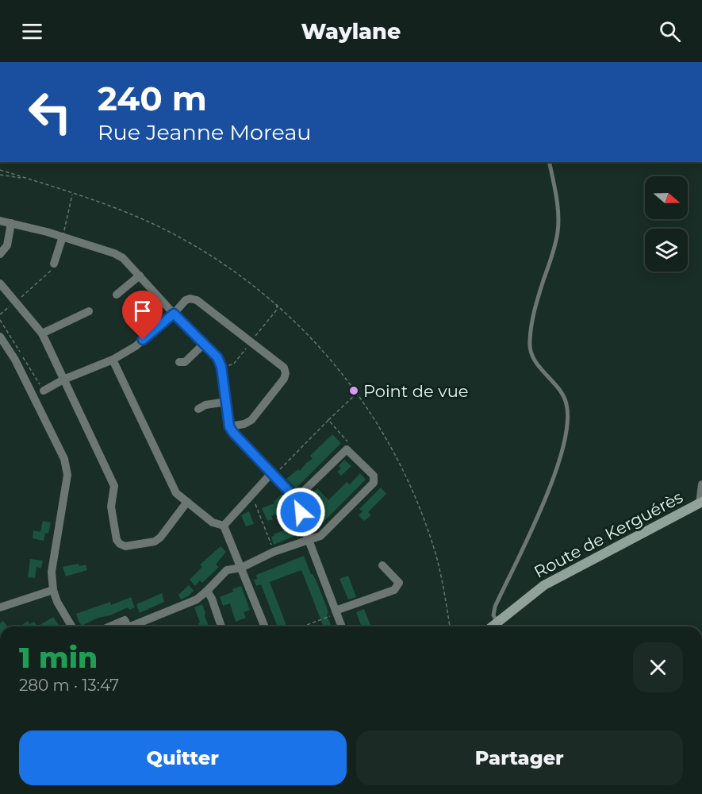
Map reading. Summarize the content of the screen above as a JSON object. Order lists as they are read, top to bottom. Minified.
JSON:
{"streets":{"street":["Route de Kerguérès"]},"places":["Point de vue"],"north":"right","page":{"header":"Waylane","turn":["240 m","Rue Jeanne Moreau"],"heading":["1 min","280 m · 13:47"],"buttons":["Quitter","Partager"]}}
